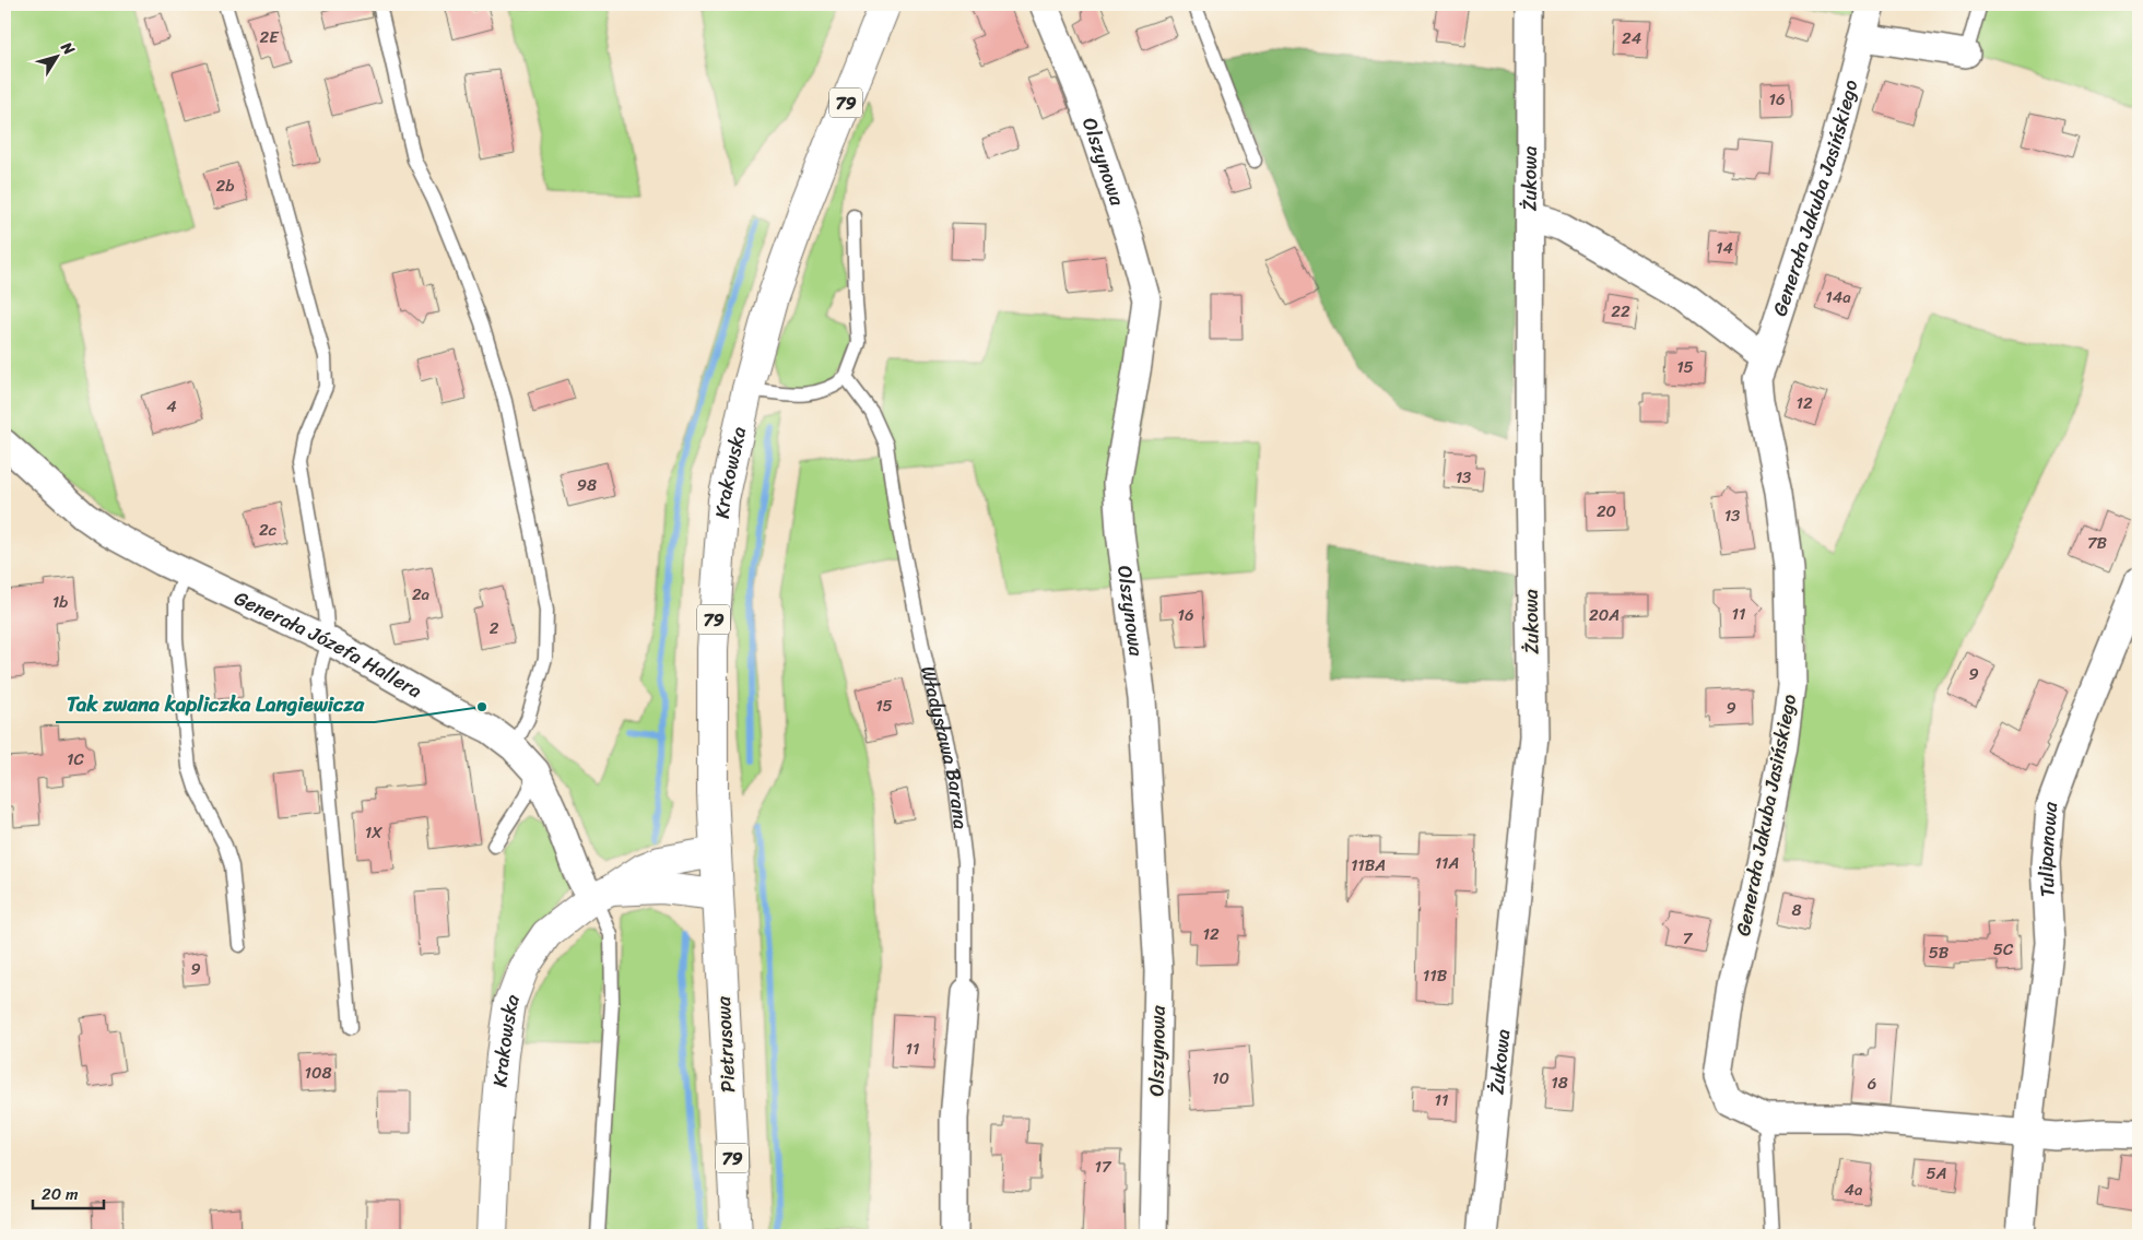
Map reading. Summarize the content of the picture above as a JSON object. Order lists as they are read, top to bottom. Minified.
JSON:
{"streets":{"main road":["79","Krakowska","Pietrusowa"],"street":["Olszynowa","Żukowa","Generała Jakuba Jasińskiego","Generała Józefa Hallera","Władysława Barana","Tulipanowa"]},"crossings":[["Generała Jakuba Jasińskiego","Tulipanowa"],["Krakowska","Generała Józefa Hallera"],["Krakowska","Pietrusowa"]],"places":["Tak zwana kapliczka Langiewicza"],"house_numbers":["2E","24","16","2b","14","14a","22","15","12","4","13","98","20","13","2c","7B","2a","1b","11","16","20A","2","9","15","9","1C","1X","11A","11BA","8","12","7","5C","5B","9","11B","11","108","10","18","6","11","17","5A","4a"],"scale_bar":"20 m","north":"top right"}
